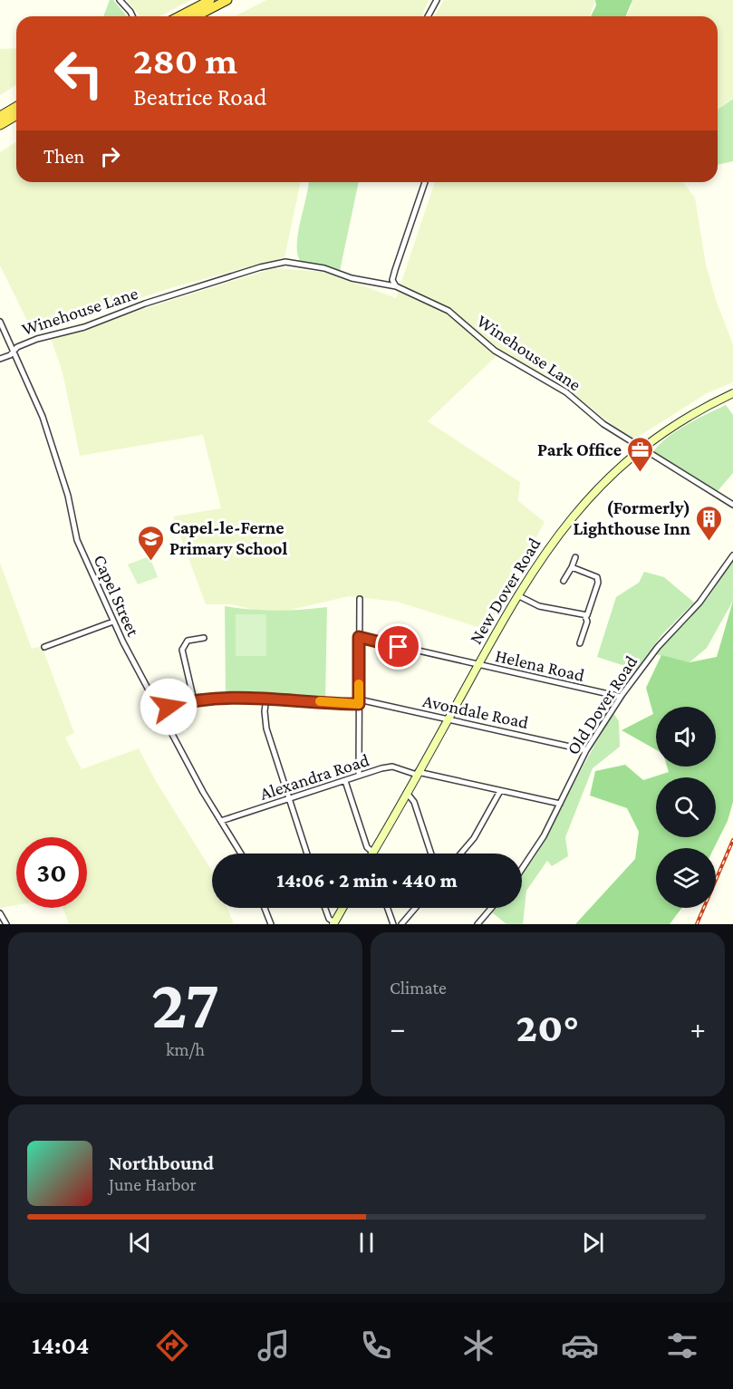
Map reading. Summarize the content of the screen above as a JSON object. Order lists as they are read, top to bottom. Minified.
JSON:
{"streets":{"main road":["New Dover Road"],"street":["Winehouse Lane","Capel Street","Helena Road","Old Dover Road","Avondale Road","Alexandra Road"]},"crossings":[["Winehouse Lane","New Dover Road"],["Winehouse Lane","Capel Street"],["New Dover Road","Helena Road"],["New Dover Road","Avondale Road"],["New Dover Road","Alexandra Road"],["Capel Street","Avondale Road"],["Capel Street","Alexandra Road"],["Helena Road","Old Dover Road"],["Old Dover Road","Avondale Road"],["Old Dover Road","Alexandra Road"]],"places":{"office":["Park Office"],"building":["(Formerly) Lighthouse Inn"],"school or university":["Capel-le-Ferne Primary School"]},"page":{"turn":["280 m","Beatrice Road"],"then":"Then","limit":"30","trip":"14:06 · 2 min · 440 m","tile":[["27","km/h"],"Climate"],"heat":["−","20°","+"],"song":["Northbound","June Harbor"],"tabs":"14:04"}}
